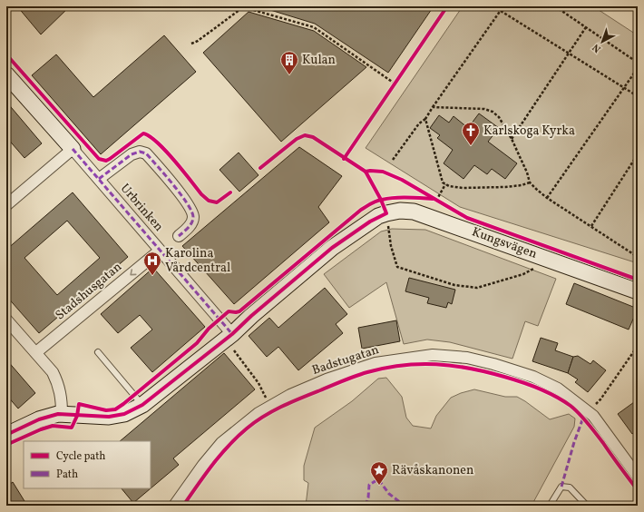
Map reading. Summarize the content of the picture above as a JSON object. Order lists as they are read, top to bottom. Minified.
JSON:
{"streets":{"street":["Urbrinken","Kungsvägen","Stadshusgatan","Badstugatan"]},"crossings":[["Urbrinken","Kungsvägen"],["Urbrinken","Stadshusgatan"]],"one_way":["Stadshusgatan"],"places":{"building":["Kulan"],"church":["Karlskoga Kyrka"],"hospital":["Karolina Vårdcentral"],"place":["Rävåskanonen"]},"legend":["Cycle path","Path"],"north":"bottom left"}
